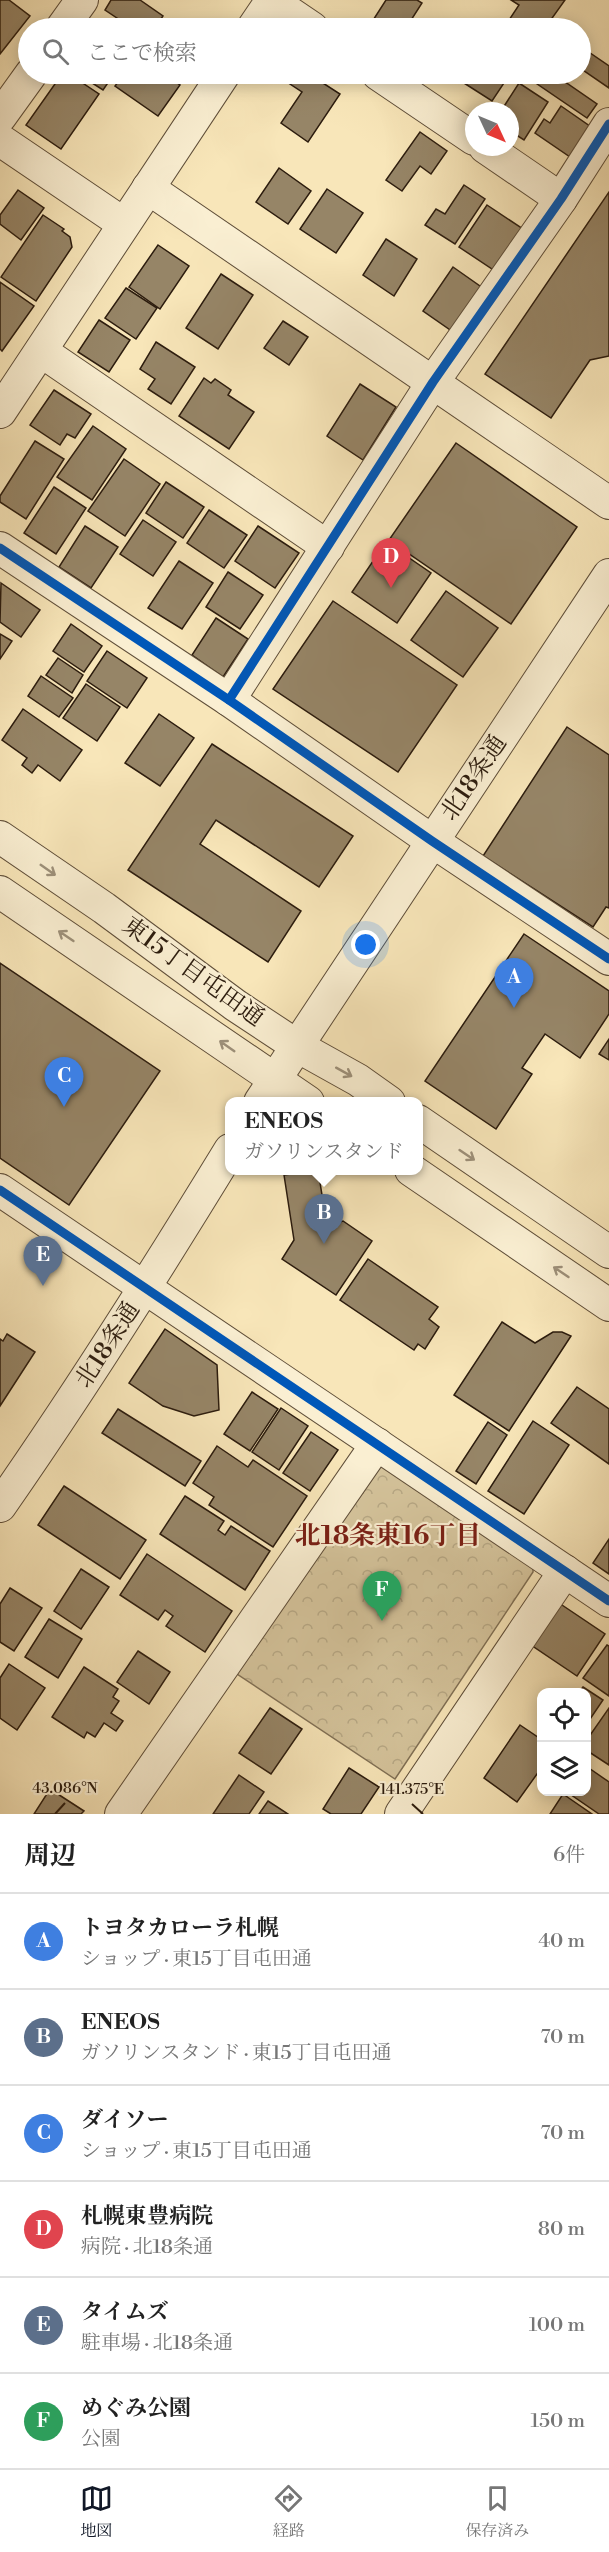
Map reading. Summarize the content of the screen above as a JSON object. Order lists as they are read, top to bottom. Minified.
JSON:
{"streets":{"street":["北18条通","東15丁目屯田通"]},"crossings":[["北18条通","東15丁目屯田通"]],"districts":["北18条東16丁目"],"north":"bottom right","page":{"search":"ここで検索","pins":["D","A","C","B","E","F"],"popup":["ENEOS","ガソリンスタンド"],"heading":["周辺","6件"],"list":[{"mark":"A","name":"トヨタカローラ札幌","note":"ショップ · 東15丁目屯田通","value":"40 m"},{"mark":"B","name":"ENEOS","note":"ガソリンスタンド · 東15丁目屯田通","value":"70 m"},{"mark":"C","name":"ダイソー","note":"ショップ · 東15丁目屯田通","value":"70 m"},{"mark":"D","name":"札幌東豊病院","note":"病院 · 北18条通","value":"80 m"},{"mark":"E","name":"タイムズ","note":"駐車場 · 北18条通","value":"100 m"},{"mark":"F","name":"めぐみ公園","note":"公園","value":"150 m"}],"nav":["地図","経路","保存済み"]},"coordinates":["43.086°N","141.375°E"]}
